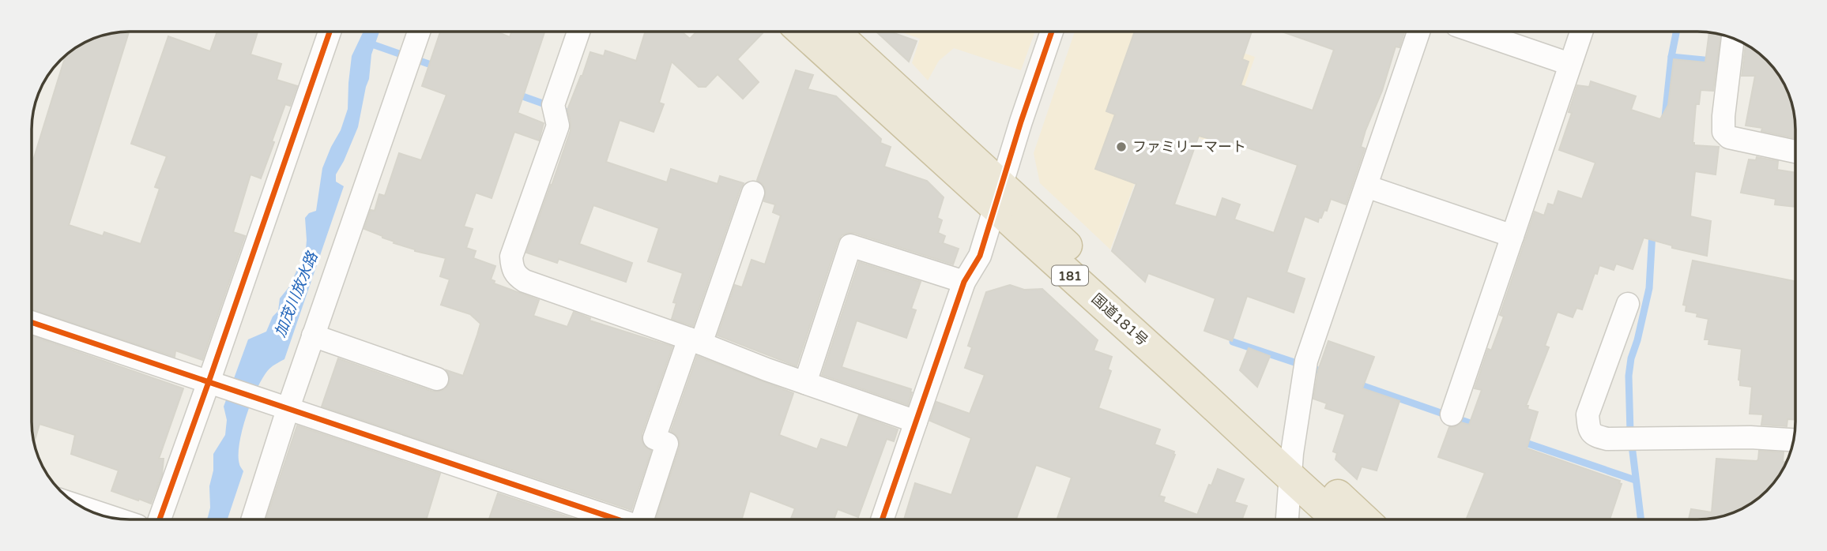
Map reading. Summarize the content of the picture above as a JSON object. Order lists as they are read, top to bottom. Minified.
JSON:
{"streets":{"highway":["181","国道181号"]},"water":["加茂川放水路"],"places":["ファミリーマート"]}
